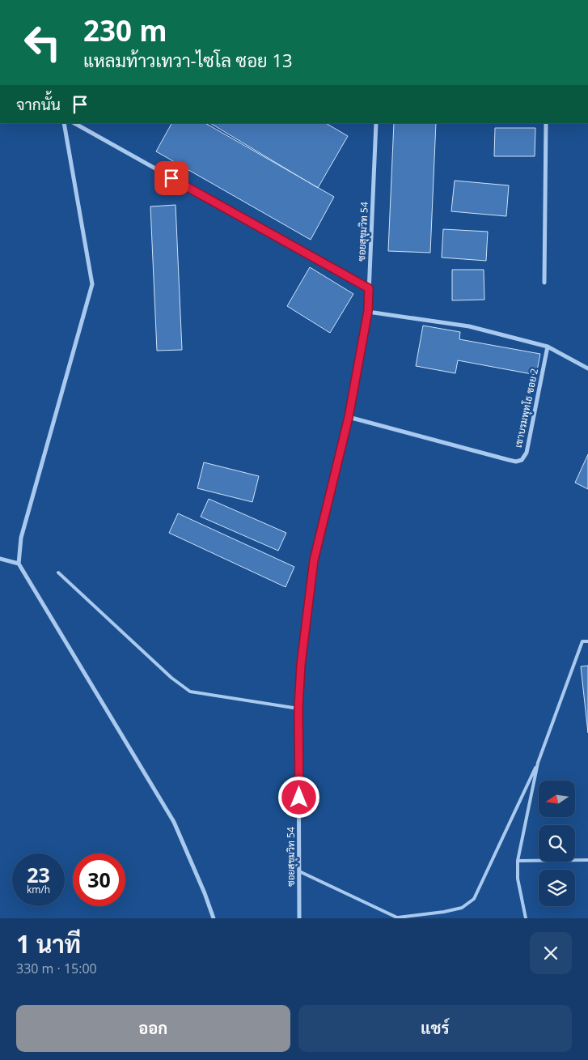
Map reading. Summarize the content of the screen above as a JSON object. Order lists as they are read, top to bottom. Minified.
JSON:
{"streets":{"street":["ซอยสุขุมวิท 54","เขาบรมพุทโธ ซอย 2"]},"crossings":[["ซอยสุขุมวิท 54","เขาบรมพุทโธ ซอย 2"]],"north":"left","page":{"turn":["230 m","แหลมท้าวเทวา-ไซโล ซอย 13"],"then":"จากนั้น","speed":"23 km/h","limit":"30","heading":["1 นาที","330 m · 15:00"],"buttons":["ออก","แชร์"]}}
